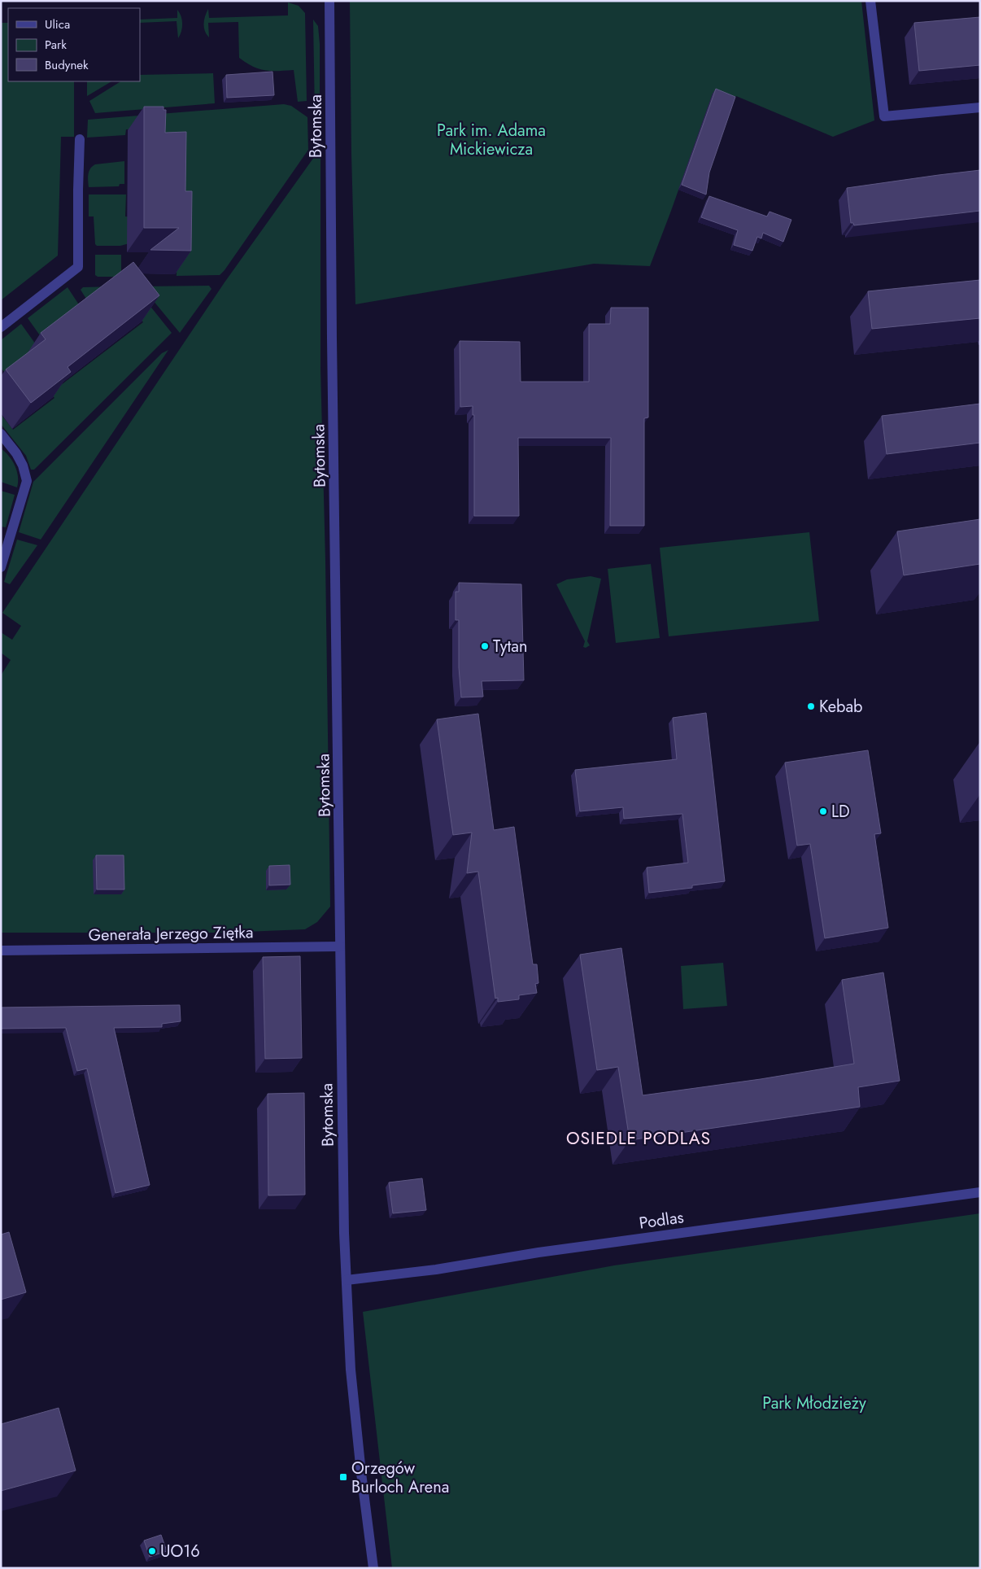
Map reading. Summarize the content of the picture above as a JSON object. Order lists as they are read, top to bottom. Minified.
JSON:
{"streets":{"street":["Bytomska","Generała Jerzego Ziętka","Podlas"]},"crossings":[["Bytomska","Generała Jerzego Ziętka"],["Bytomska","Podlas"]],"districts":["OSIEDLE PODLAS"],"parks":["Park im. Adama Mickiewicza","Park Młodzieży"],"places":{"other":["Tytan","Kebab","LD","UO16"],"transit":["Orzegów Burloch Arena"]},"legend":["Ulica","Park","Budynek"]}
